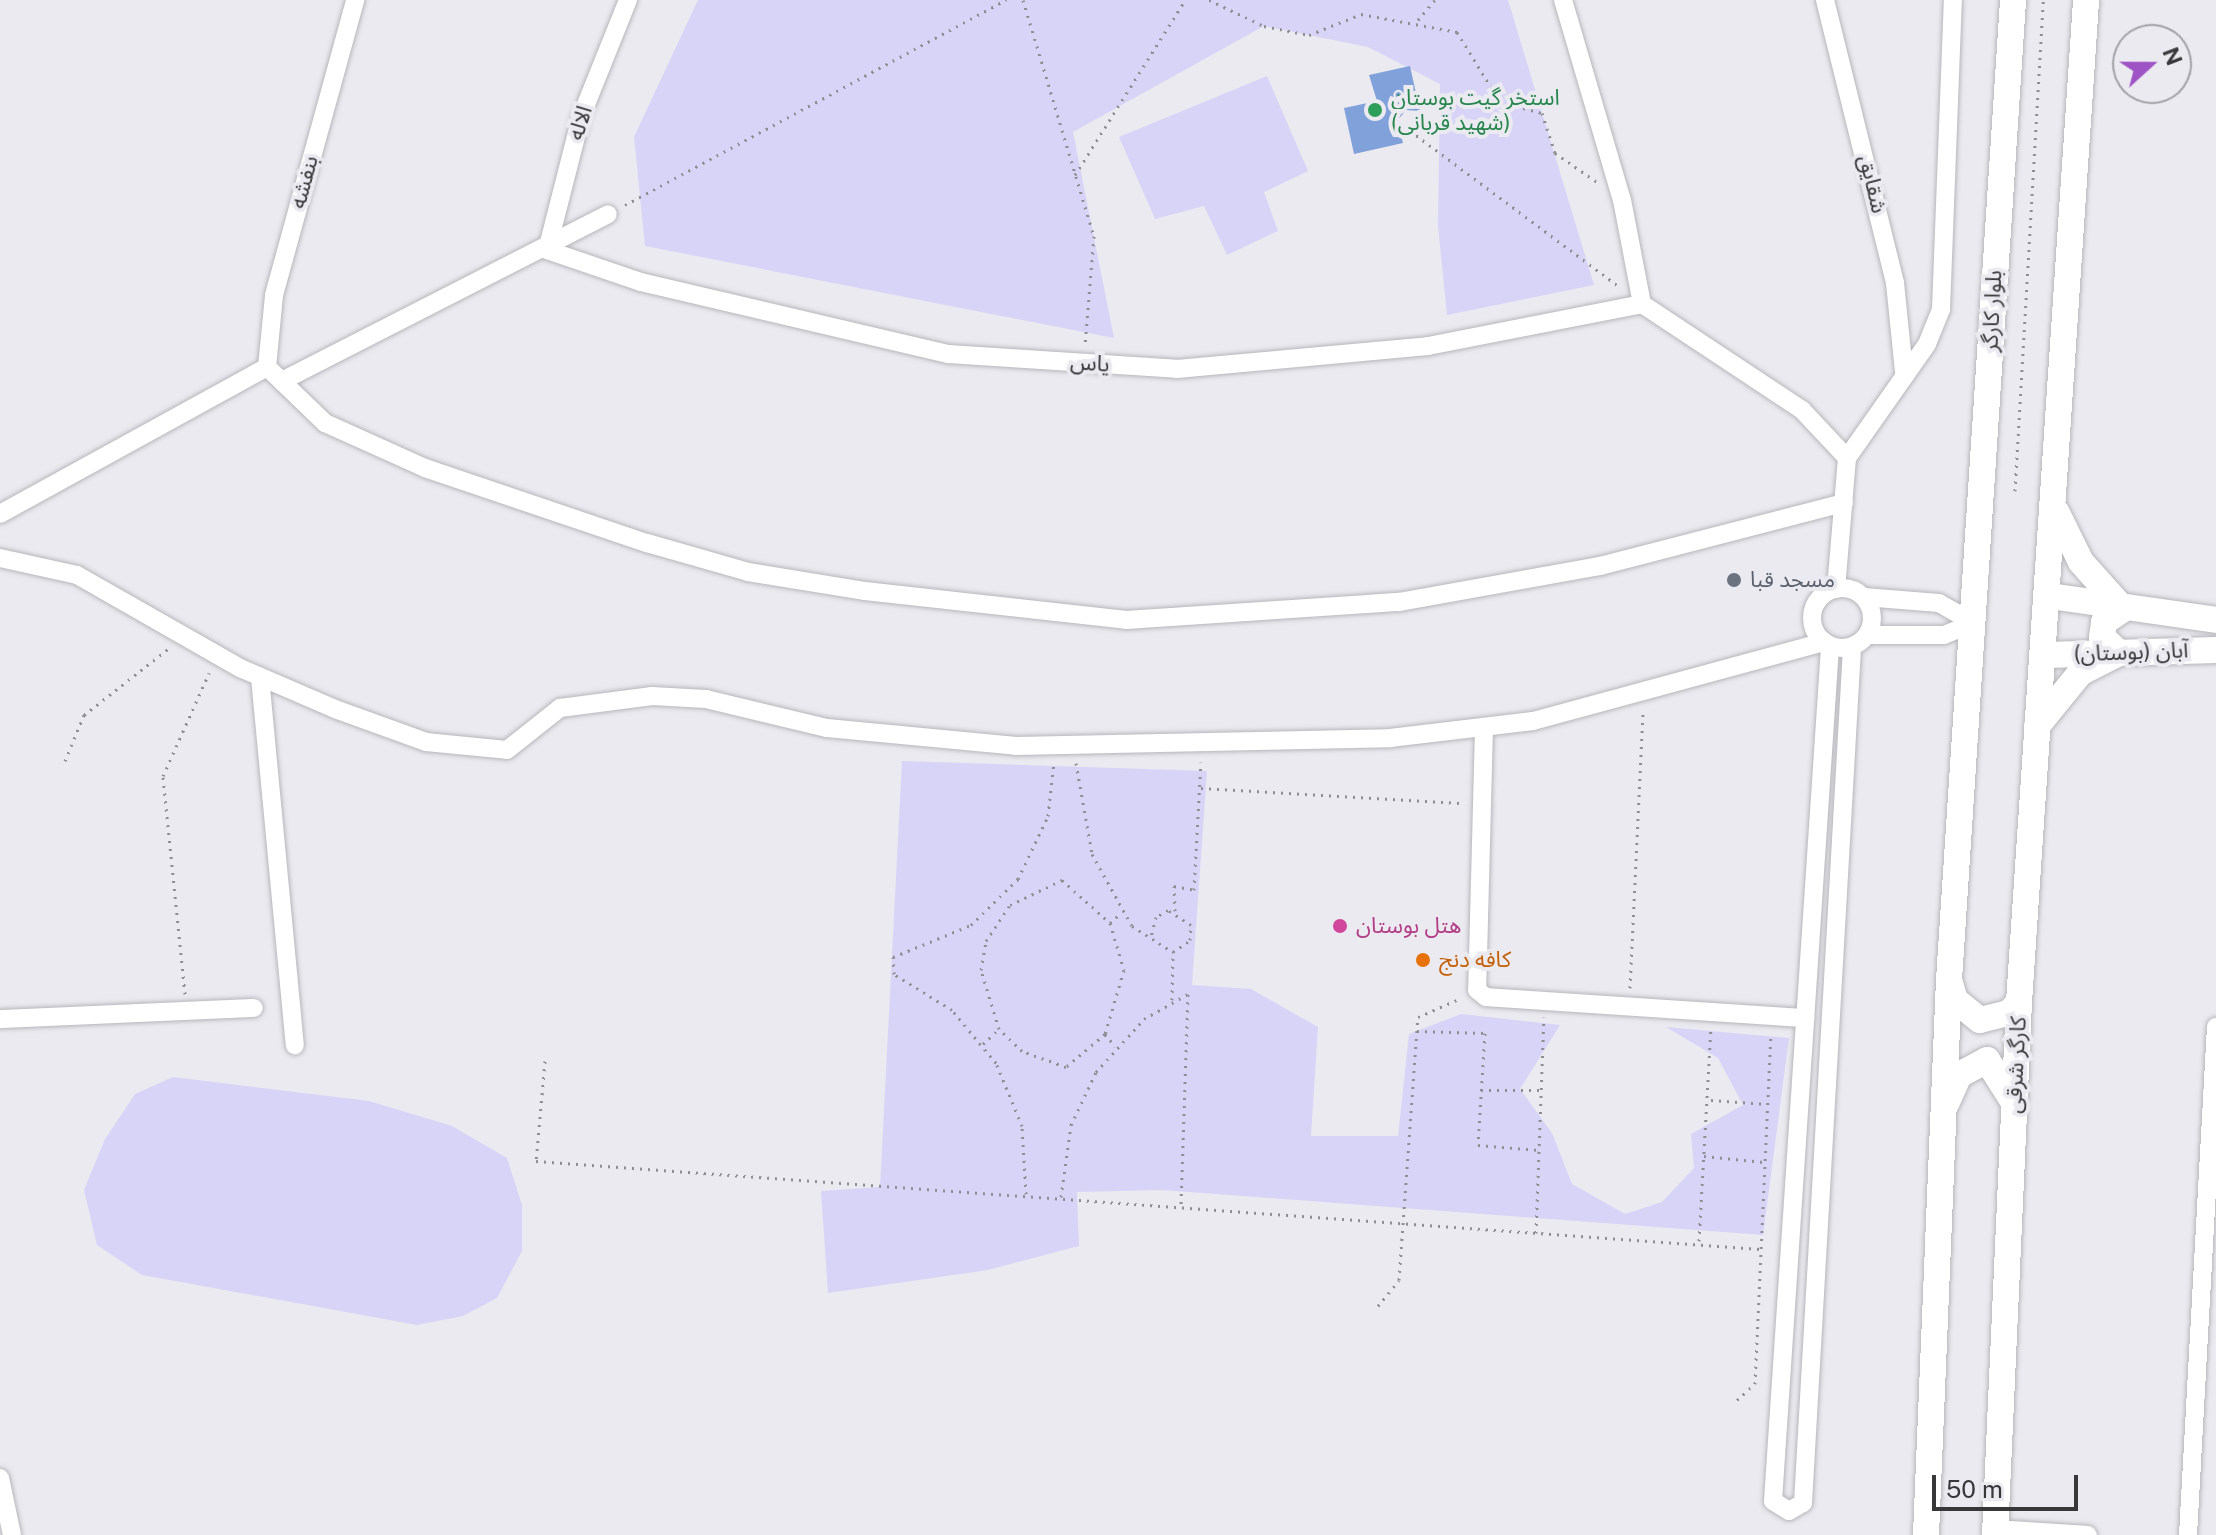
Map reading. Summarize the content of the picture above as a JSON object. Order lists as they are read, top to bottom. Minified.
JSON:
{"streets":{"main road":["بلوار کارگر","آبان (بوستان)","کارگر شرقی"],"street":["الاله","بنفشه","شقایق","یاس"]},"crossings":[["الاله","یاس"],["آبان (بوستان)","کارگر شرقی"]],"places":["استخر گیت بوستان (شهید قربانی)","مسجد قبا","هتل بوستان","کافه دنج"],"scale_bar":"50 m","north":"right"}
